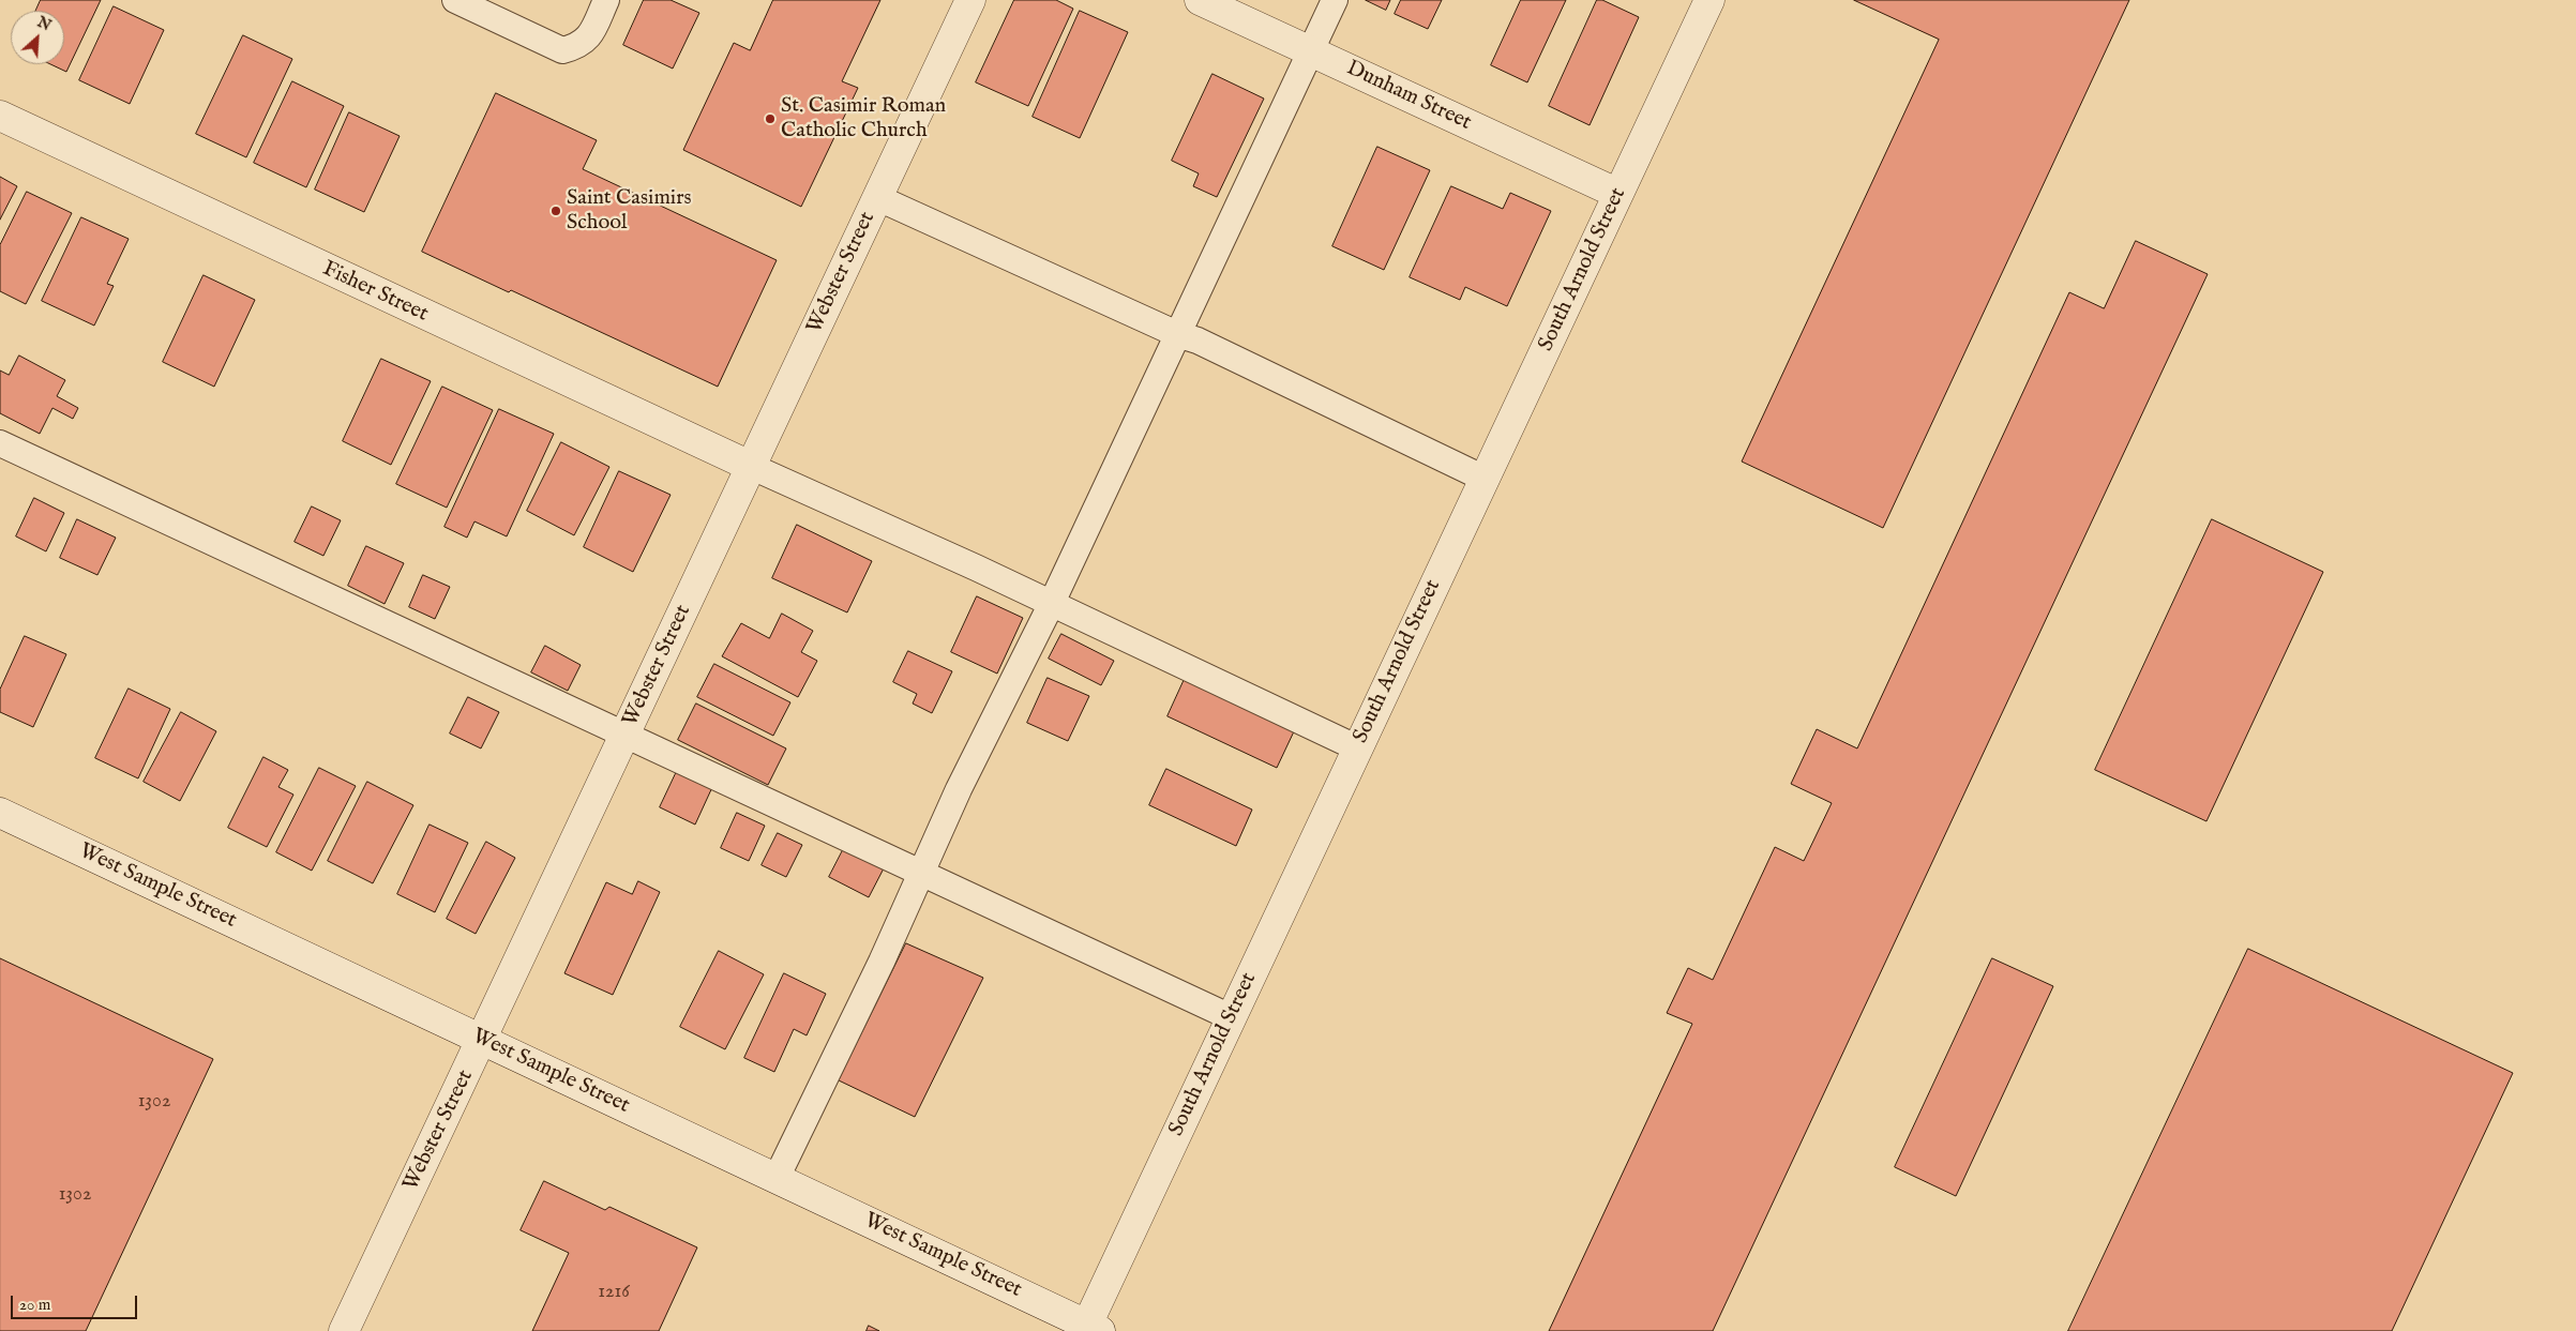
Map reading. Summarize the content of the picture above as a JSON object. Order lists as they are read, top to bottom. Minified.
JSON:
{"streets":{"street":["Dunham Street","South Arnold Street","Webster Street","Fisher Street","West Sample Street"]},"crossings":[["Dunham Street","South Arnold Street"],["South Arnold Street","West Sample Street"],["Webster Street","Fisher Street"],["Webster Street","West Sample Street"]],"places":["St. Casimir Roman Catholic Church","Saint Casimirs School"],"house_numbers":["1302","1302","1216"],"scale_bar":"20 m","north":"top right"}
